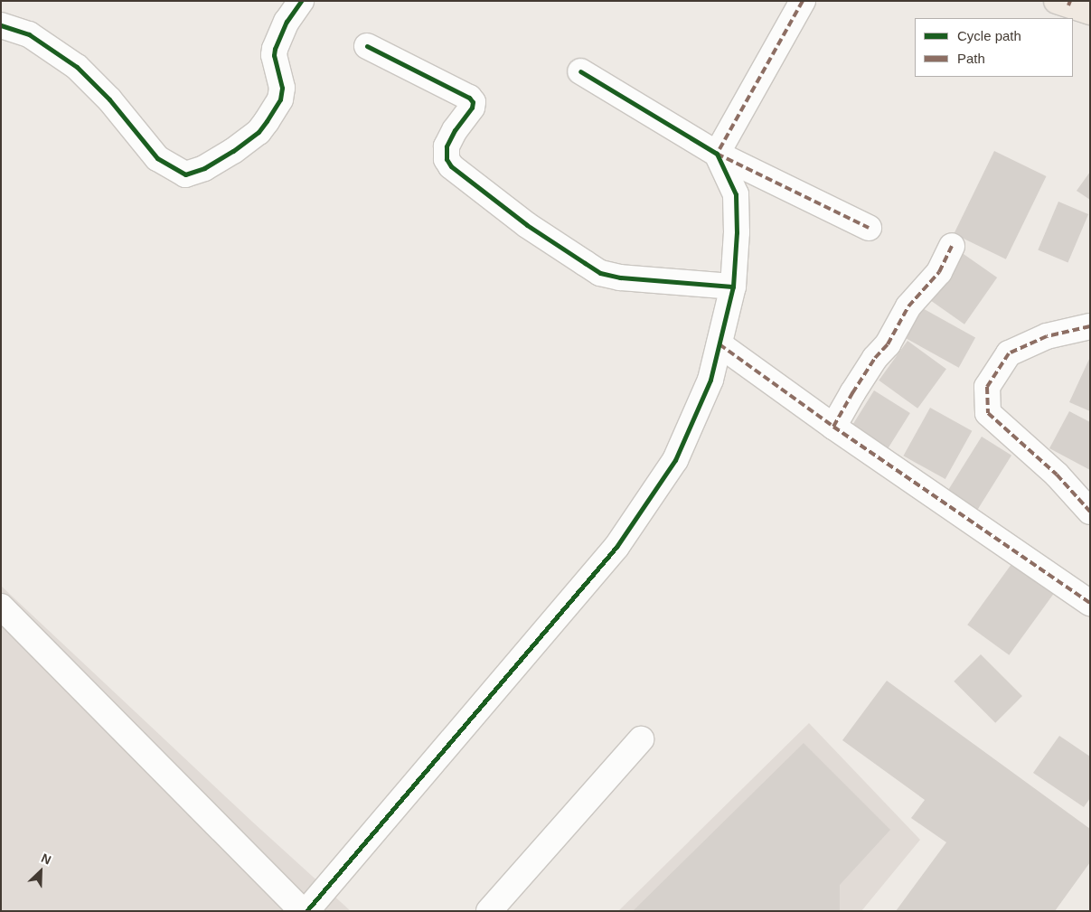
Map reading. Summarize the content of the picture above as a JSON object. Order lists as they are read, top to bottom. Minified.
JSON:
{"legend":["Cycle path","Path"],"north":"top right"}
